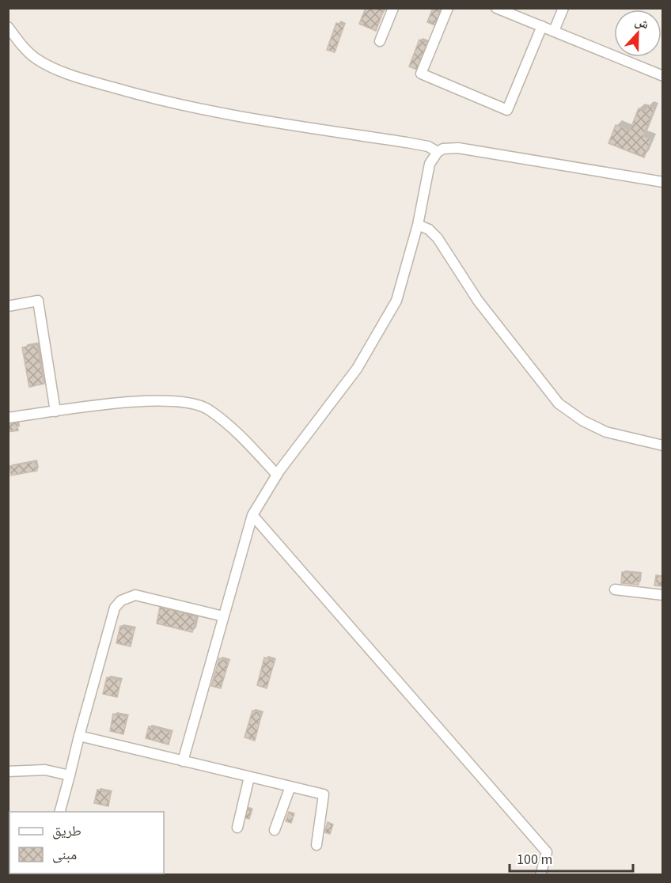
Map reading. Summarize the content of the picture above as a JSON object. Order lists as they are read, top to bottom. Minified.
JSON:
{"legend":["طريق","مبنى"],"scale_bar":"100 m","north":"top"}
